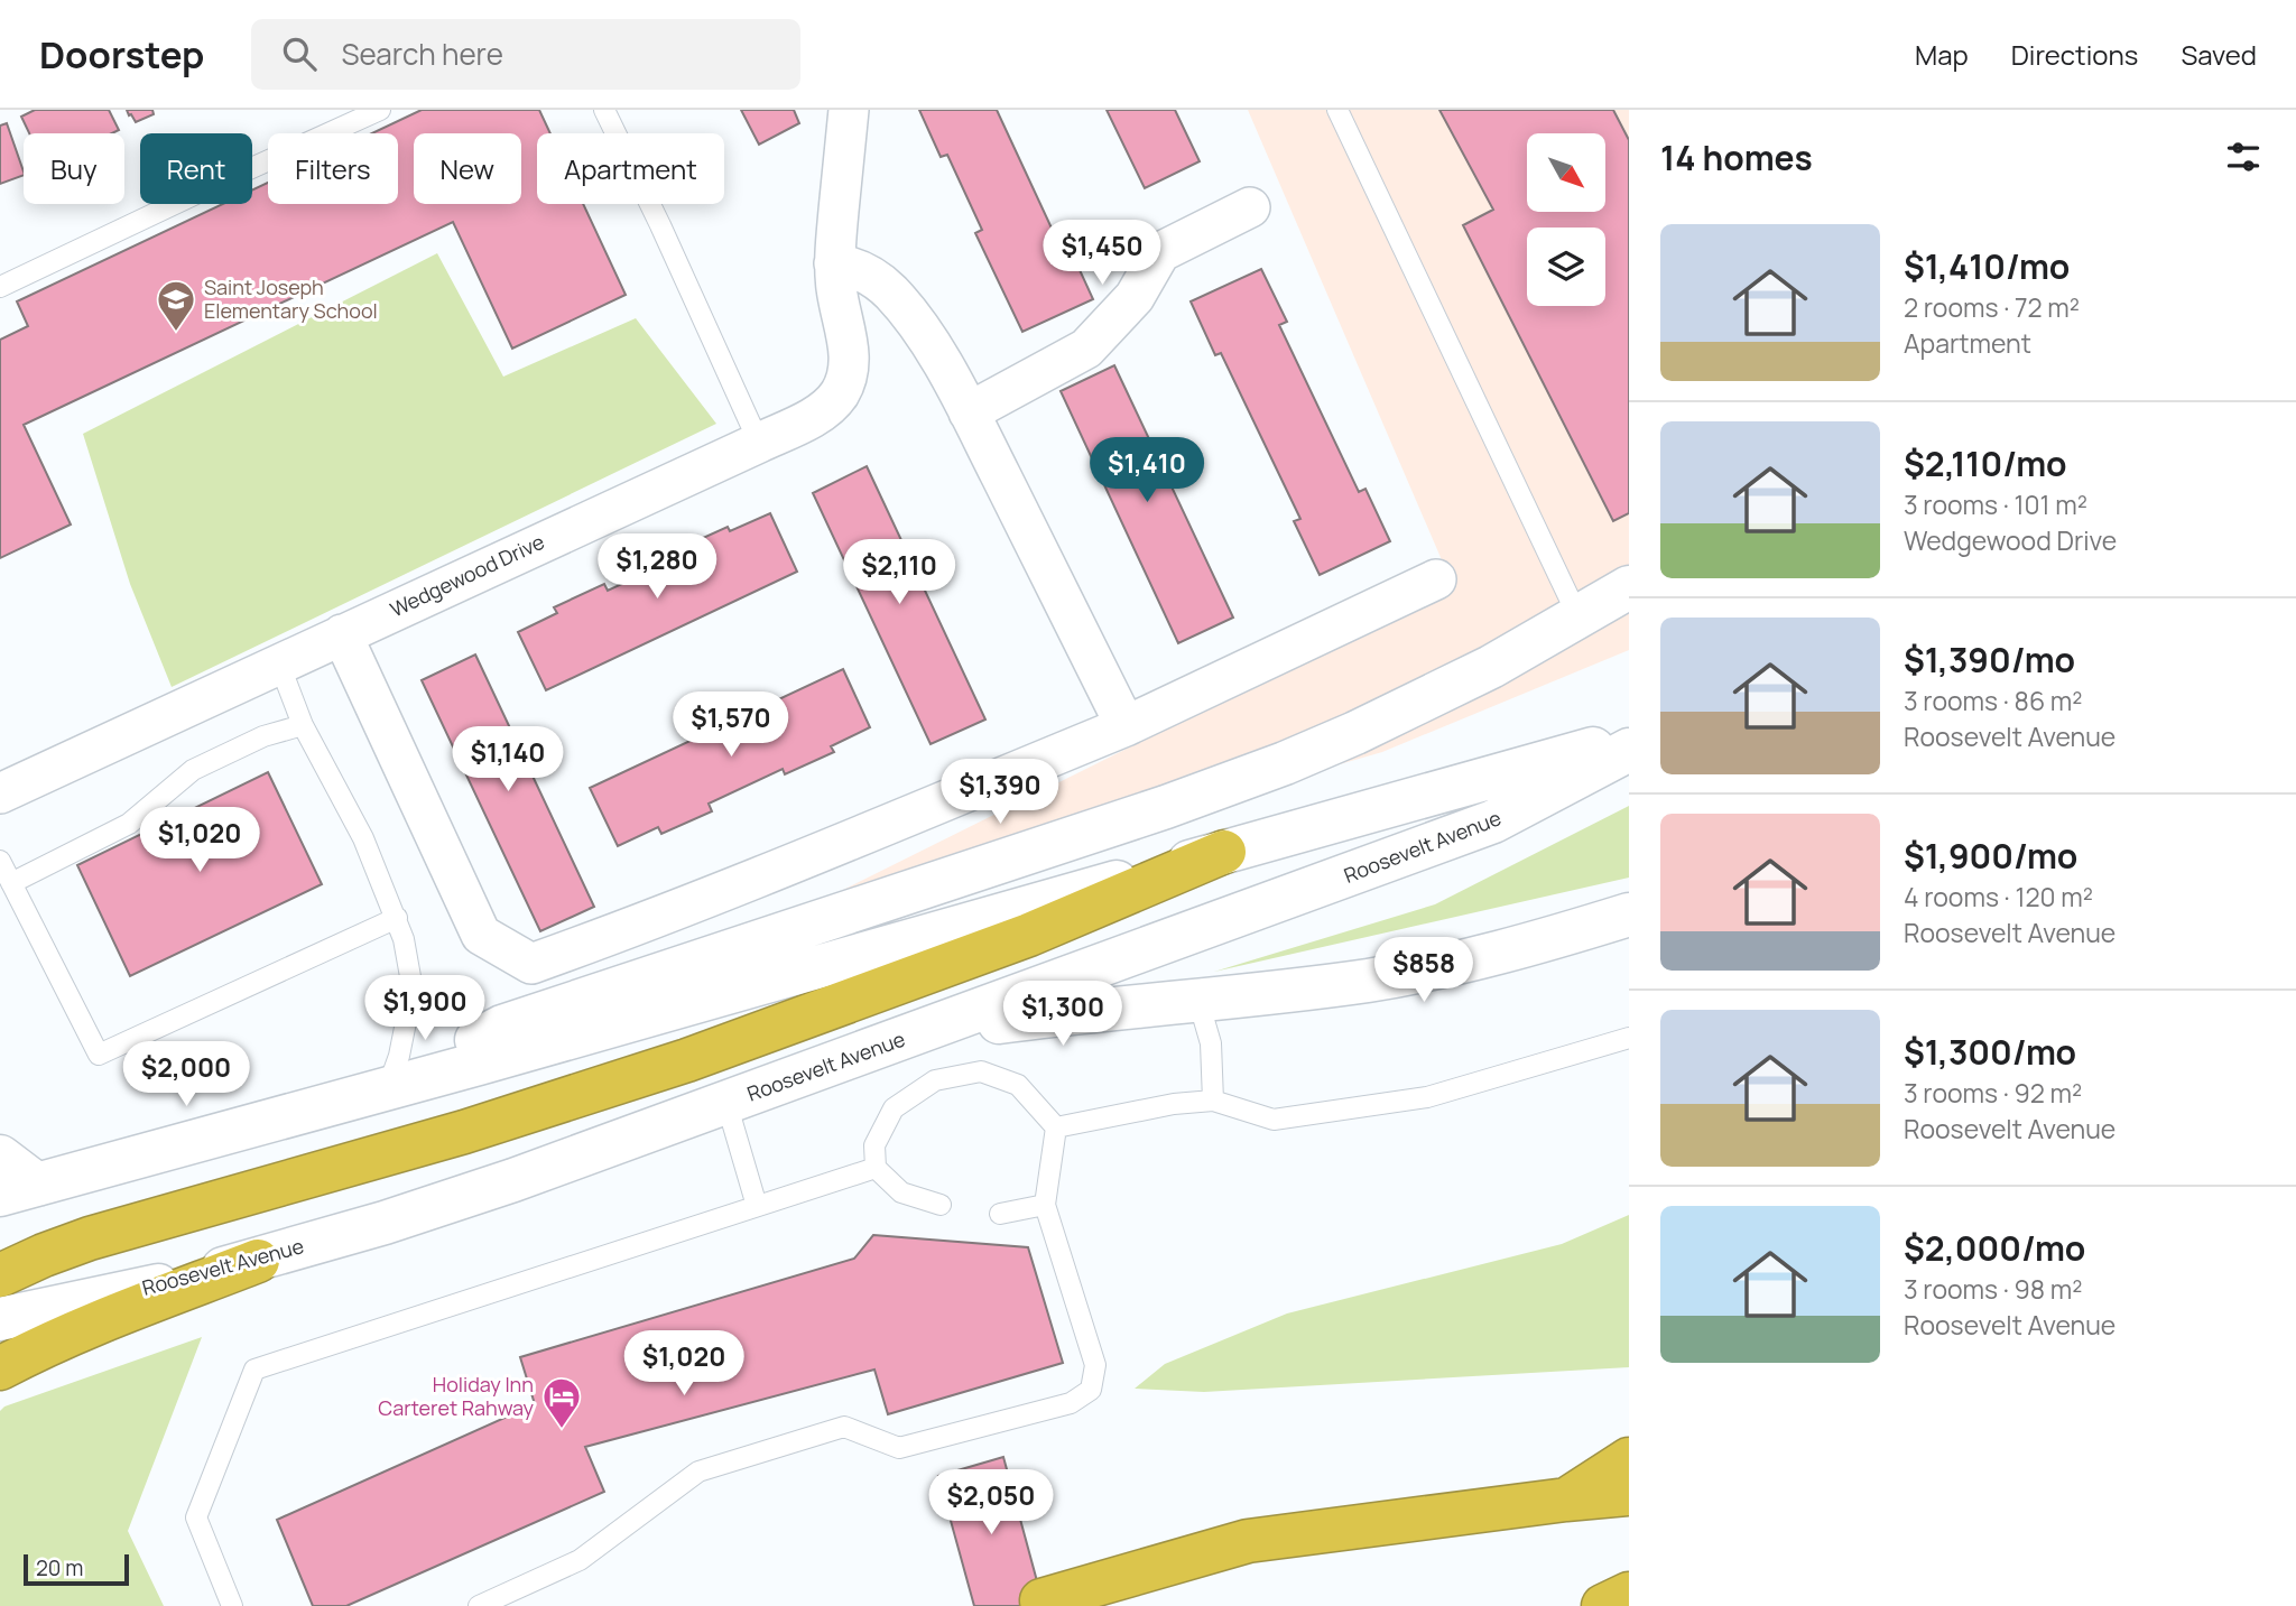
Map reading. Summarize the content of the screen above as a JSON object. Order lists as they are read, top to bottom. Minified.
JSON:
{"streets":{"main road":["Roosevelt Avenue"],"street":["Wedgewood Drive"]},"places":{"school or university":["Saint Joseph Elementary School"],"hotel":["Holiday Inn Carteret Rahway"]},"scale_bar":"20 m","north":"bottom right","page":{"header":"Doorstep","search":"Search here","nav":["Map","Directions","Saved"],"heading":"14 homes","chip":["Buy","Rent","Filters","New","Apartment"],"list":[{"name":"$1,410/mo","note":"2 rooms · 72 m² · Apartment"},{"name":"$2,110/mo","note":"3 rooms · 101 m² · Wedgewood Drive"},{"name":"$1,390/mo","note":"3 rooms · 86 m² · Roosevelt Avenue"},{"name":"$1,900/mo","note":"4 rooms · 120 m² · Roosevelt Avenue"},{"name":"$1,300/mo","note":"3 rooms · 92 m² · Roosevelt Avenue"},{"name":"$2,000/mo","note":"3 rooms · 98 m² · Roosevelt Avenue"}],"price":["$1,450","$1,410","$1,280","$2,110","$1,570","$1,140","$1,390","$1,020","$858","$1,900","$1,300","$2,000","$1,020","$2,050"],"scale":"20 m"}}
